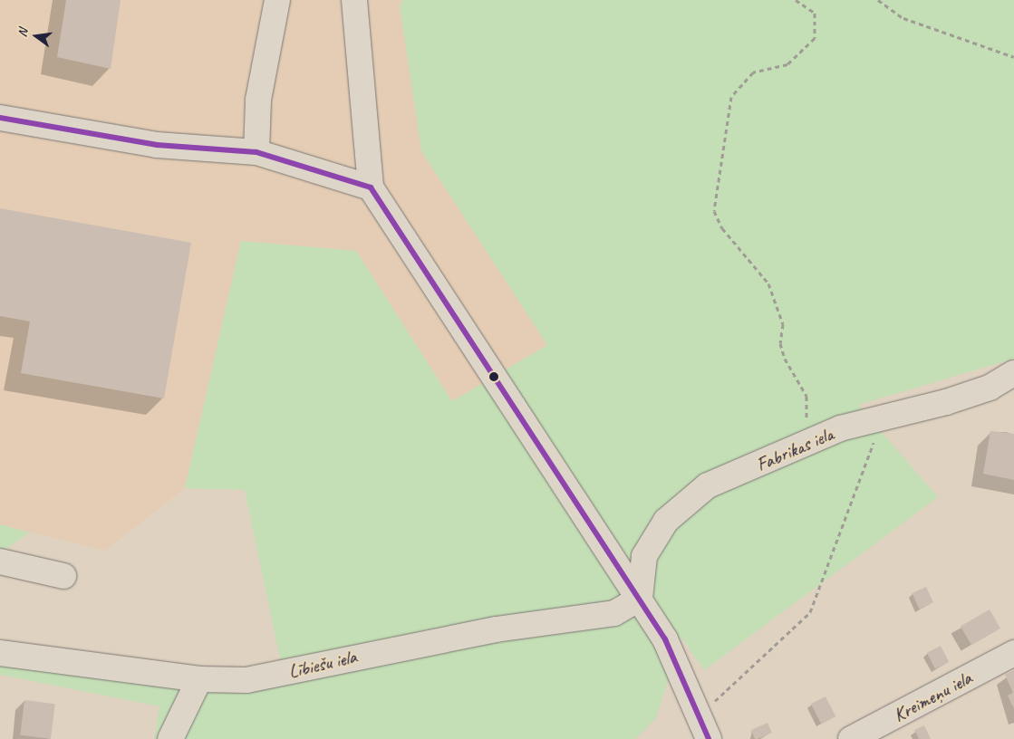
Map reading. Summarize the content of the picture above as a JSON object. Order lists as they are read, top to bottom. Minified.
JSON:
{"streets":{"street":["Fabrikas iela","Lībiešu iela","Kreimeņu iela"]},"crossings":[["Fabrikas iela","Lībiešu iela"]],"north":"left"}
